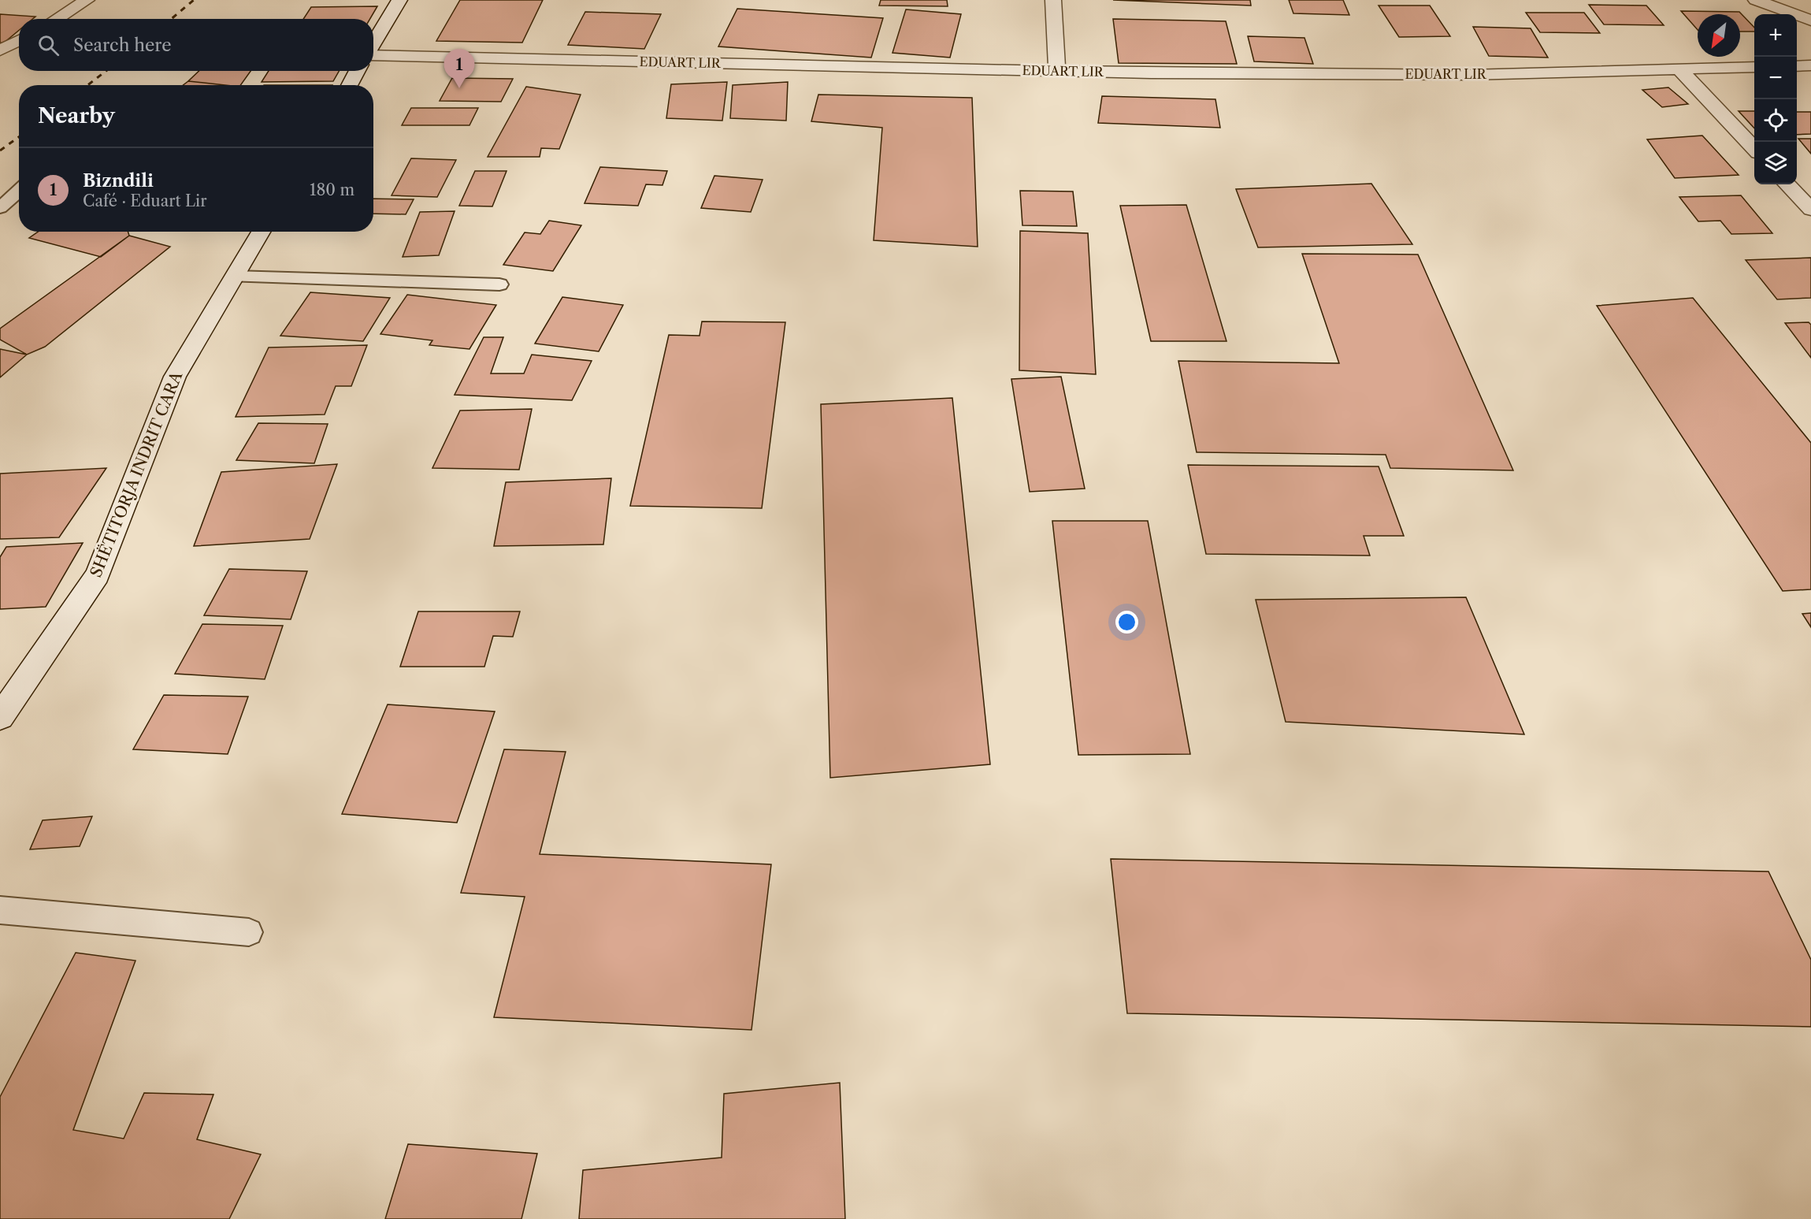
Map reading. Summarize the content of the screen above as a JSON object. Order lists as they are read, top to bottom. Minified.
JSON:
{"streets":{"street":["EDUART LIR","SHËTITORJA INDRIT CARA"]},"north":"bottom left","page":{"map_buttons":["+","−"],"search":"Search here","pins":"1","heading":"Nearby","list":[{"mark":"1","name":"Bizndili","note":"Café · Eduart Lir","value":"180 m"}]}}
